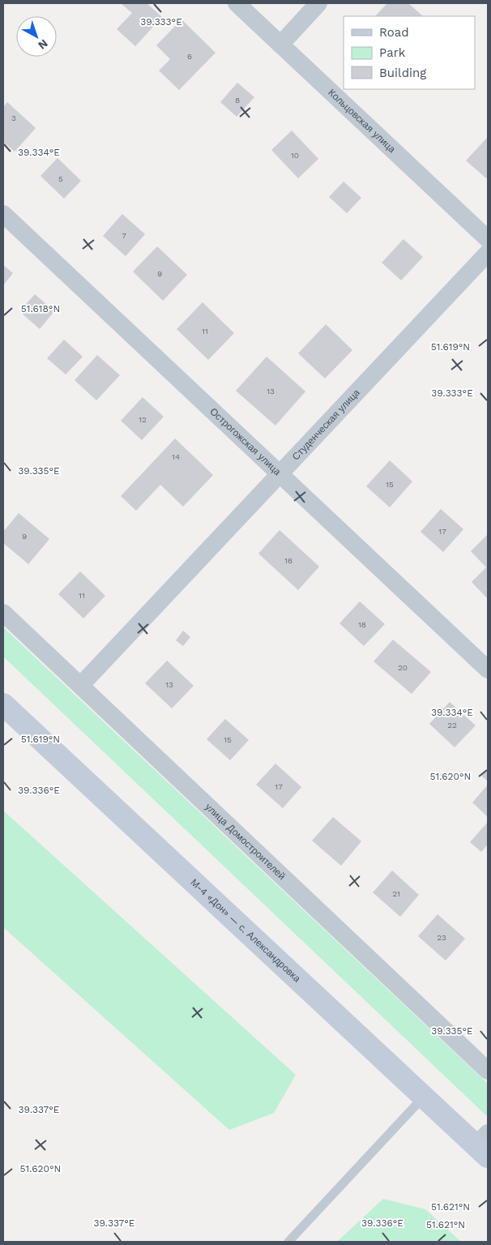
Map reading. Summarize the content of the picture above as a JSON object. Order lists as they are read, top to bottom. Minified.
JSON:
{"streets":{"main road":["М-4 «Дон» — с. Александровка"],"street":["Кольцовская улица","Студенческая улица","Острогожская улица","улица Домостроителей"]},"crossings":[["Студенческая улица","Острогожская улица"],["Студенческая улица","улица Домостроителей"]],"house_numbers":["6","8","3","10","5","7","9","11","13","12","14","15","17","9","16","11","18","20","13","22","15","17","21","23"],"legend":["Road","Park","Building"],"north":"bottom right","coordinates":["39.333°E","39.334°E","51.618°N","51.619°N","39.335°E","51.620°N","39.336°E","39.337°E","51.621°N"]}
